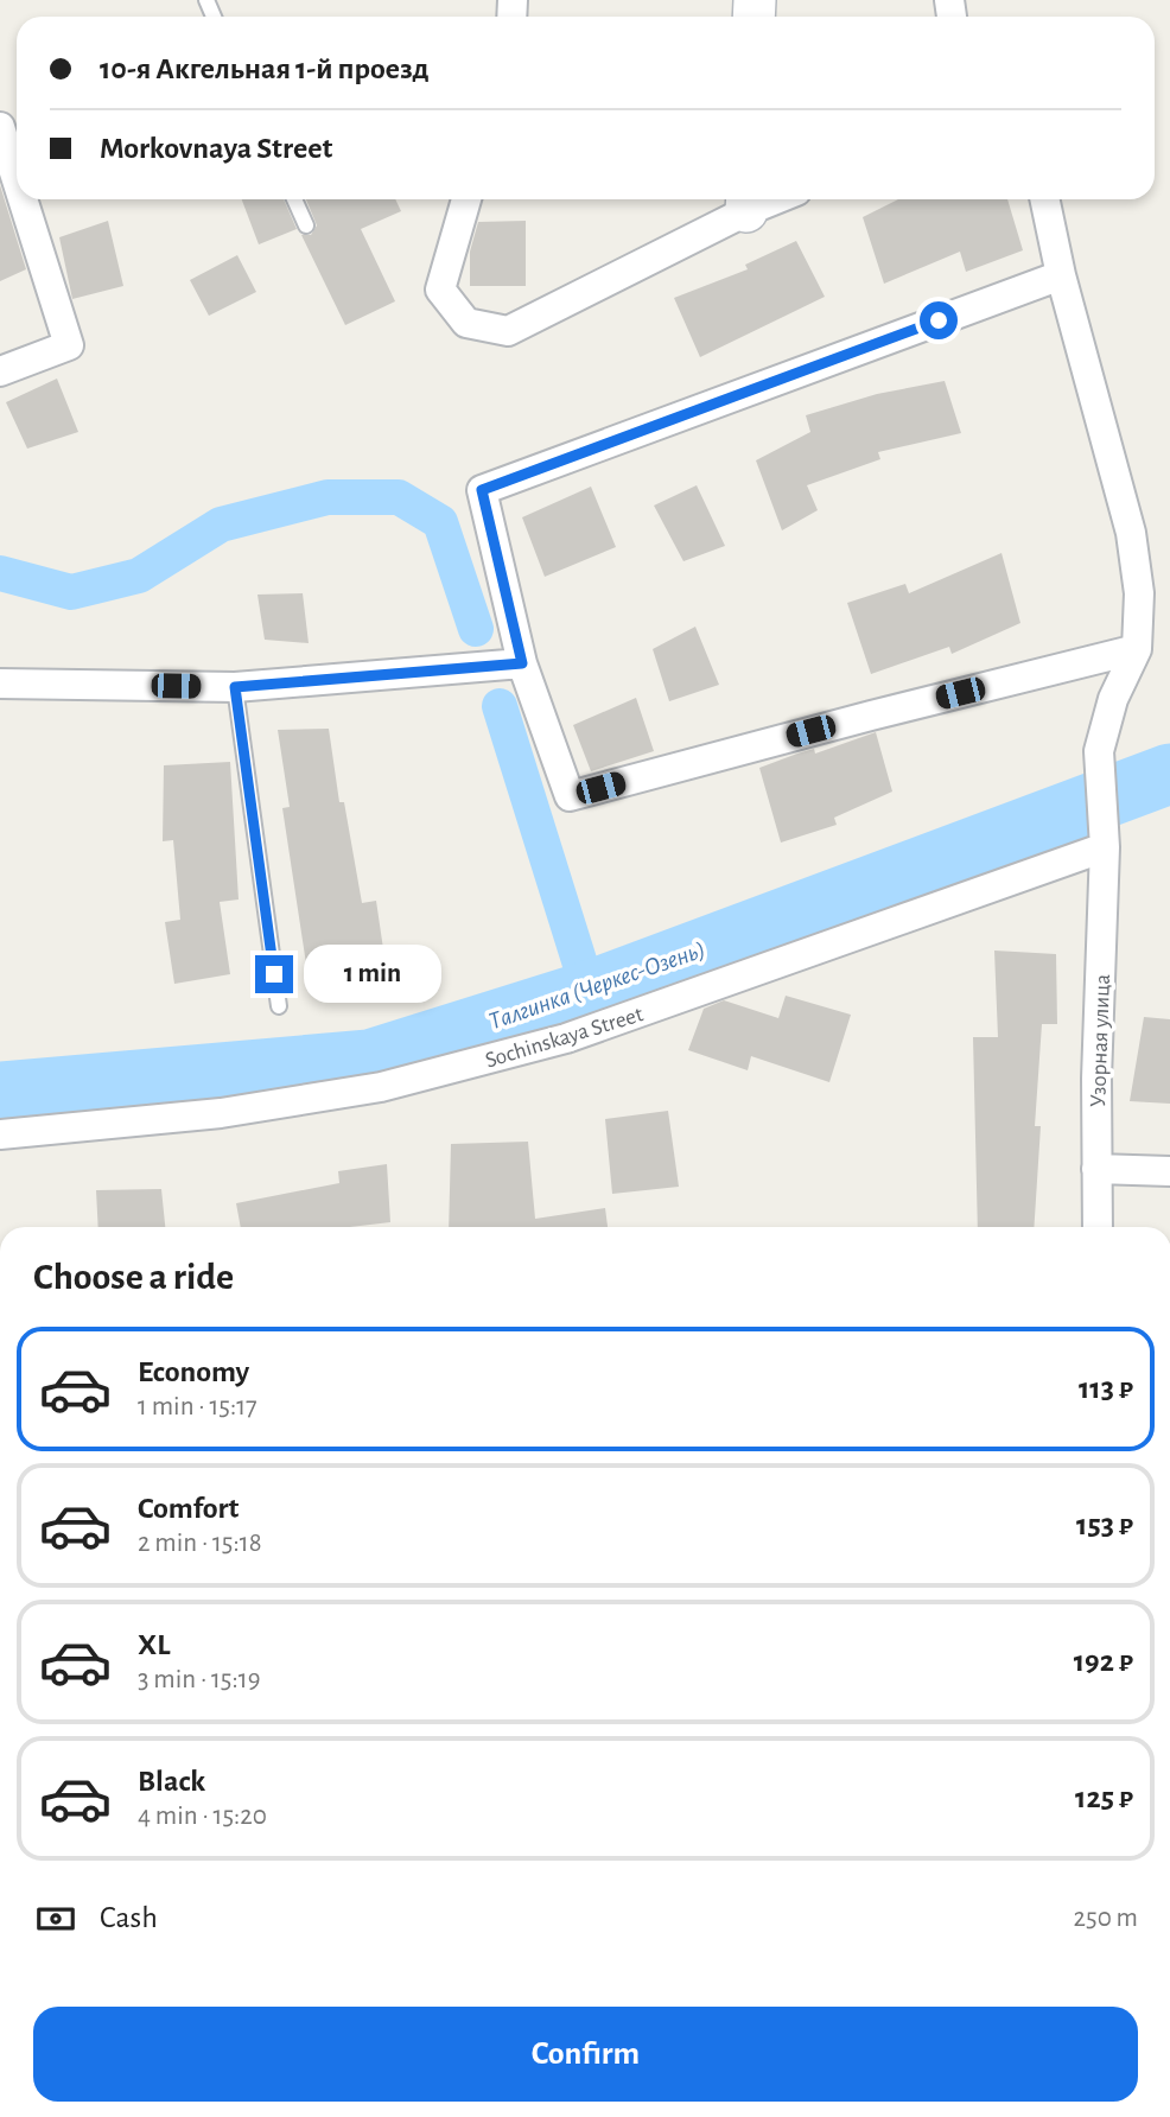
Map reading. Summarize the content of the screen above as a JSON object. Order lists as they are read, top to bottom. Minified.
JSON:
{"streets":{"street":["Sochinskaya Street","Узорная улица"]},"crossings":[["Sochinskaya Street","Узорная улица"]],"water":["Талгинка (Черкес-Озень)"],"page":{"banner":["10-я Акгельная 1-й проезд","Morkovnaya Street"],"bubble":"1 min","heading":"Choose a ride","list":[{"name":"Economy","note":"1 min · 15:17","value":"113 ₽"},{"name":"Comfort","note":"2 min · 15:18","value":"153 ₽"},{"name":"XL","note":"3 min · 15:19","value":"192 ₽"},{"name":"Black","note":"4 min · 15:20","value":"125 ₽"}],"pay":["Cash","250 m"],"buttons":"Confirm"}}
